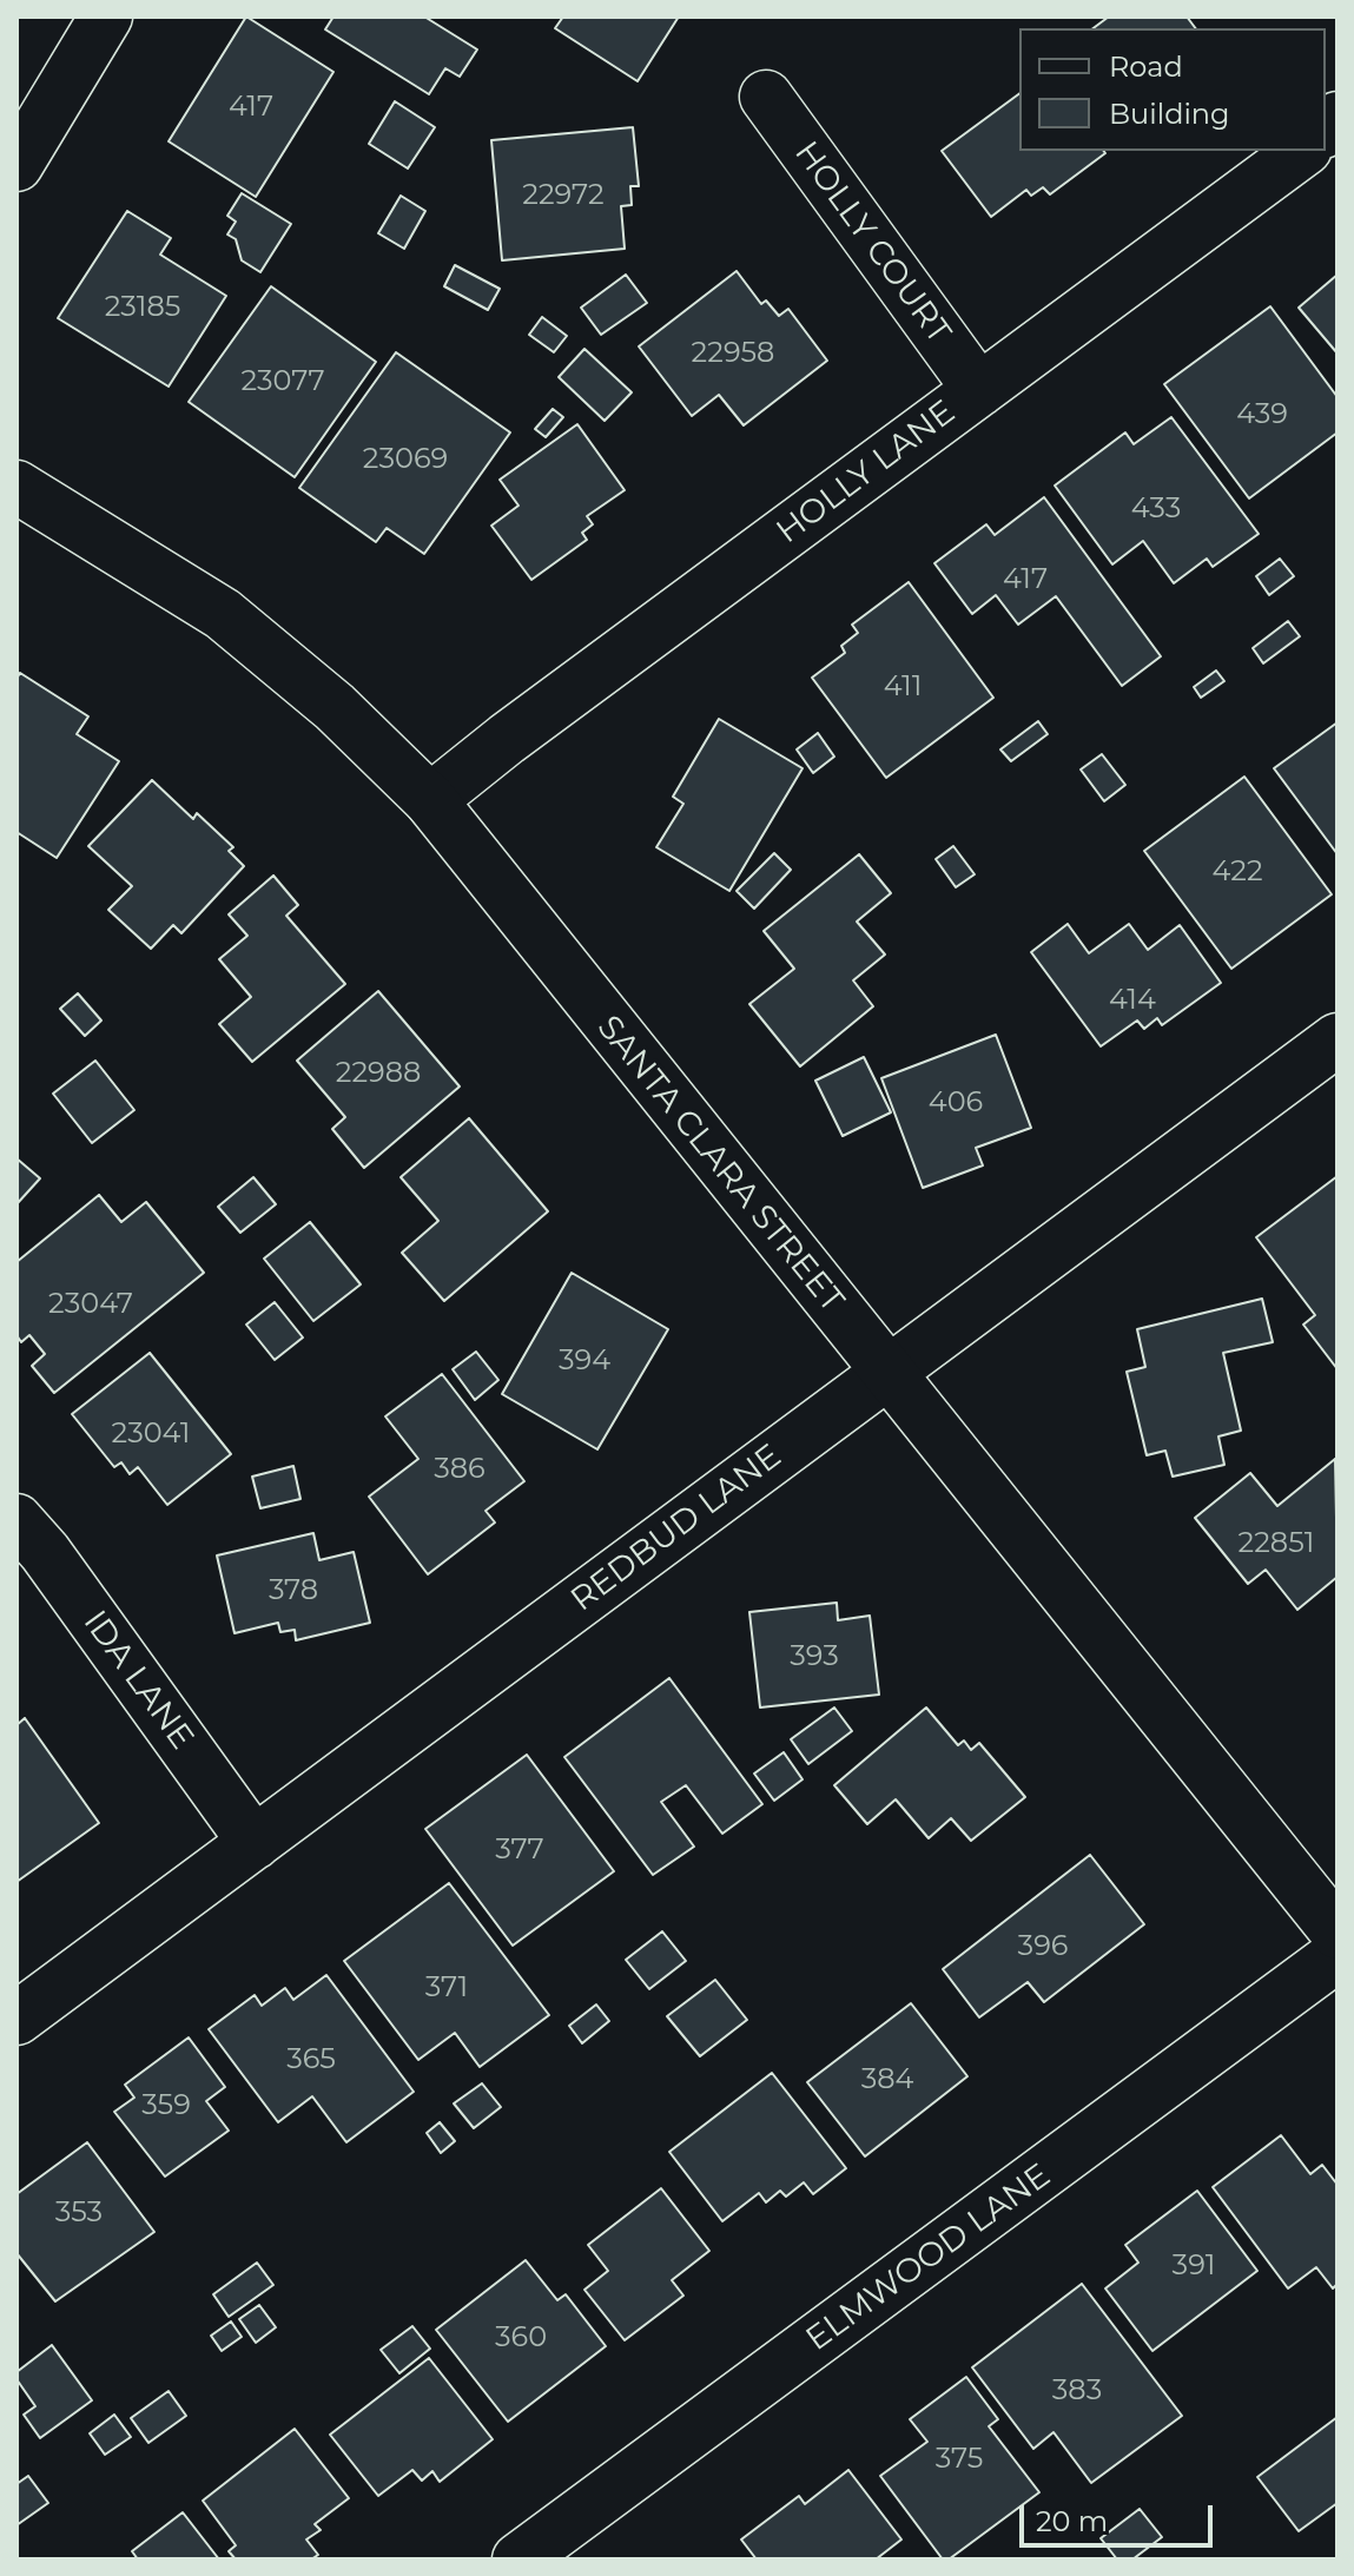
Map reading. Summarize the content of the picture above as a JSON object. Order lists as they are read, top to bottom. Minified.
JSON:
{"streets":{"street":["HOLLY COURT","HOLLY LANE","SANTA CLARA STREET","REDBUD LANE","IDA LANE","ELMWOOD LANE"]},"crossings":[["HOLLY COURT","HOLLY LANE"],["HOLLY LANE","SANTA CLARA STREET"],["SANTA CLARA STREET","REDBUD LANE"],["REDBUD LANE","IDA LANE"]],"house_numbers":["417","22972","23185","22958","23077","439","23069","433","417","411","422","414","22988","406","23047","394","23041","386","22851","378","393","377","396","371","365","384","359","353","391","360","383","375"],"legend":["Road","Building"],"scale_bar":"20 m"}
